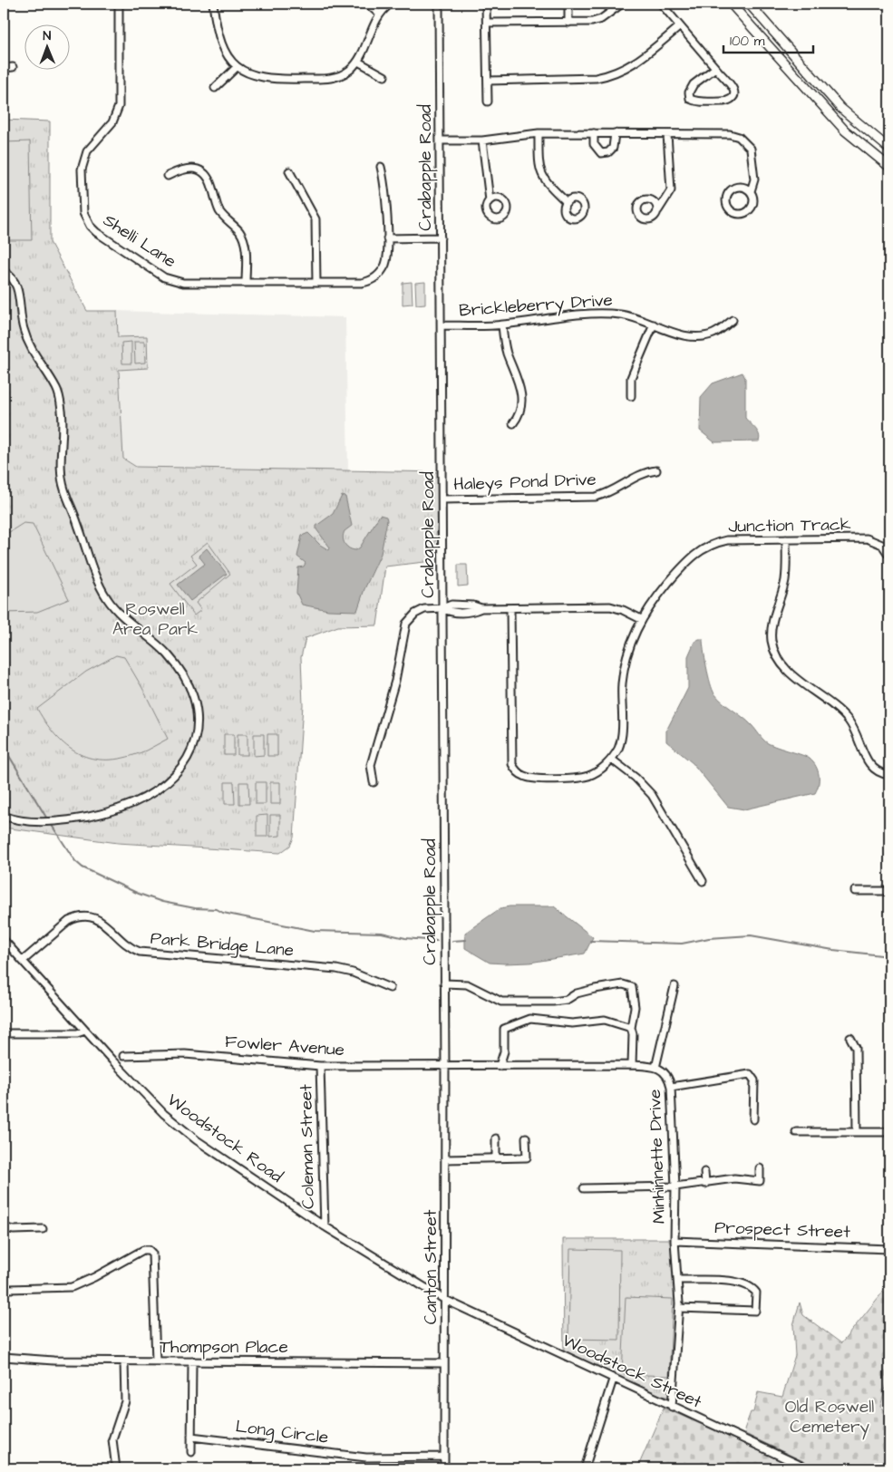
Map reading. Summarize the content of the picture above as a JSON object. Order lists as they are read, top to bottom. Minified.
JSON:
{"streets":{"street":["Crabapple Road","Shelli Lane","Brickleberry Drive","Haleys Pond Drive","Junction Track","Park Bridge Lane","Fowler Avenue","Woodstock Road","Coleman Street","Minhinnette Drive","Prospect Street","Canton Street","Thompson Place","Woodstock Street","Long Circle"]},"crossings":[["Crabapple Road","Brickleberry Drive"],["Crabapple Road","Haleys Pond Drive"],["Crabapple Road","Fowler Avenue"],["Crabapple Road","Minhinnette Drive"],["Crabapple Road","Canton Street"],["Park Bridge Lane","Woodstock Road"],["Fowler Avenue","Coleman Street"],["Fowler Avenue","Minhinnette Drive"],["Fowler Avenue","Canton Street"],["Woodstock Road","Coleman Street"],["Woodstock Road","Canton Street"],["Woodstock Road","Woodstock Street"],["Minhinnette Drive","Prospect Street"],["Minhinnette Drive","Canton Street"],["Minhinnette Drive","Woodstock Street"],["Canton Street","Thompson Place"],["Canton Street","Woodstock Street"],["Canton Street","Long Circle"]],"parks":["Roswell Area Park","Old Roswell Cemetery"],"scale_bar":"100 m","north":"top"}
